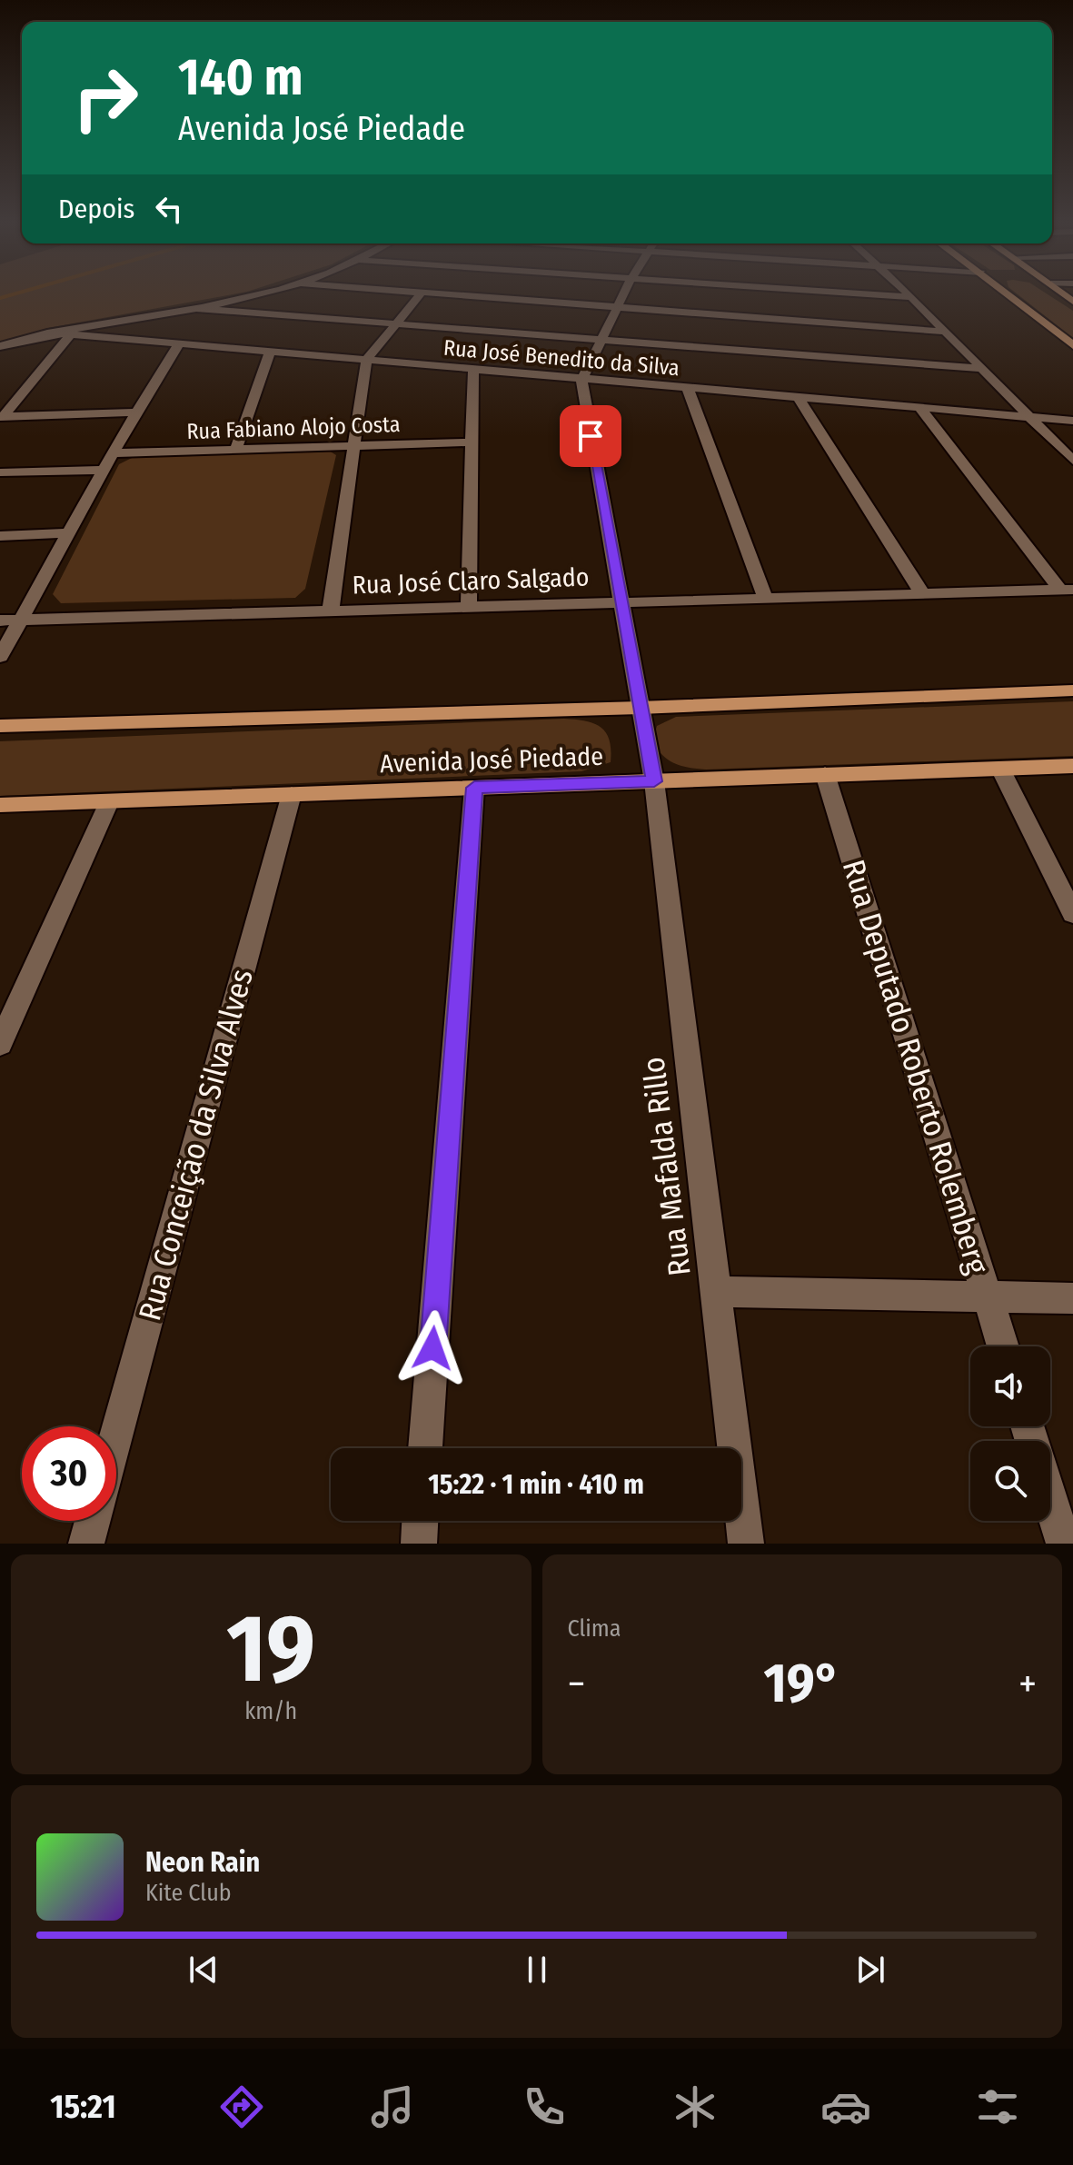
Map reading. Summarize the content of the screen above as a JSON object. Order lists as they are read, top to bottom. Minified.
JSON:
{"streets":{"main road":["Avenida José Piedade"],"street":["Rua José Benedito da Silva","Rua Fabiano Alojo Costa","Rua José Claro Salgado","Rua Deputado Roberto Rolemberg","Rua Conceição da Silva Alves","Rua Mafalda Rillo"]},"crossings":[["Rua José Benedito da Silva","Rua Mafalda Rillo"],["Rua José Claro Salgado","Rua Mafalda Rillo"],["Avenida José Piedade","Rua Deputado Roberto Rolemberg"],["Avenida José Piedade","Rua Conceição da Silva Alves"],["Avenida José Piedade","Rua Mafalda Rillo"]],"page":{"turn":["140 m","Avenida José Piedade"],"then":"Depois","limit":"30","trip":"15:22 · 1 min · 410 m","tile":[["19","km/h"],"Clima"],"heat":["−","19°","+"],"song":["Neon Rain","Kite Club"],"tabs":"15:21"}}
